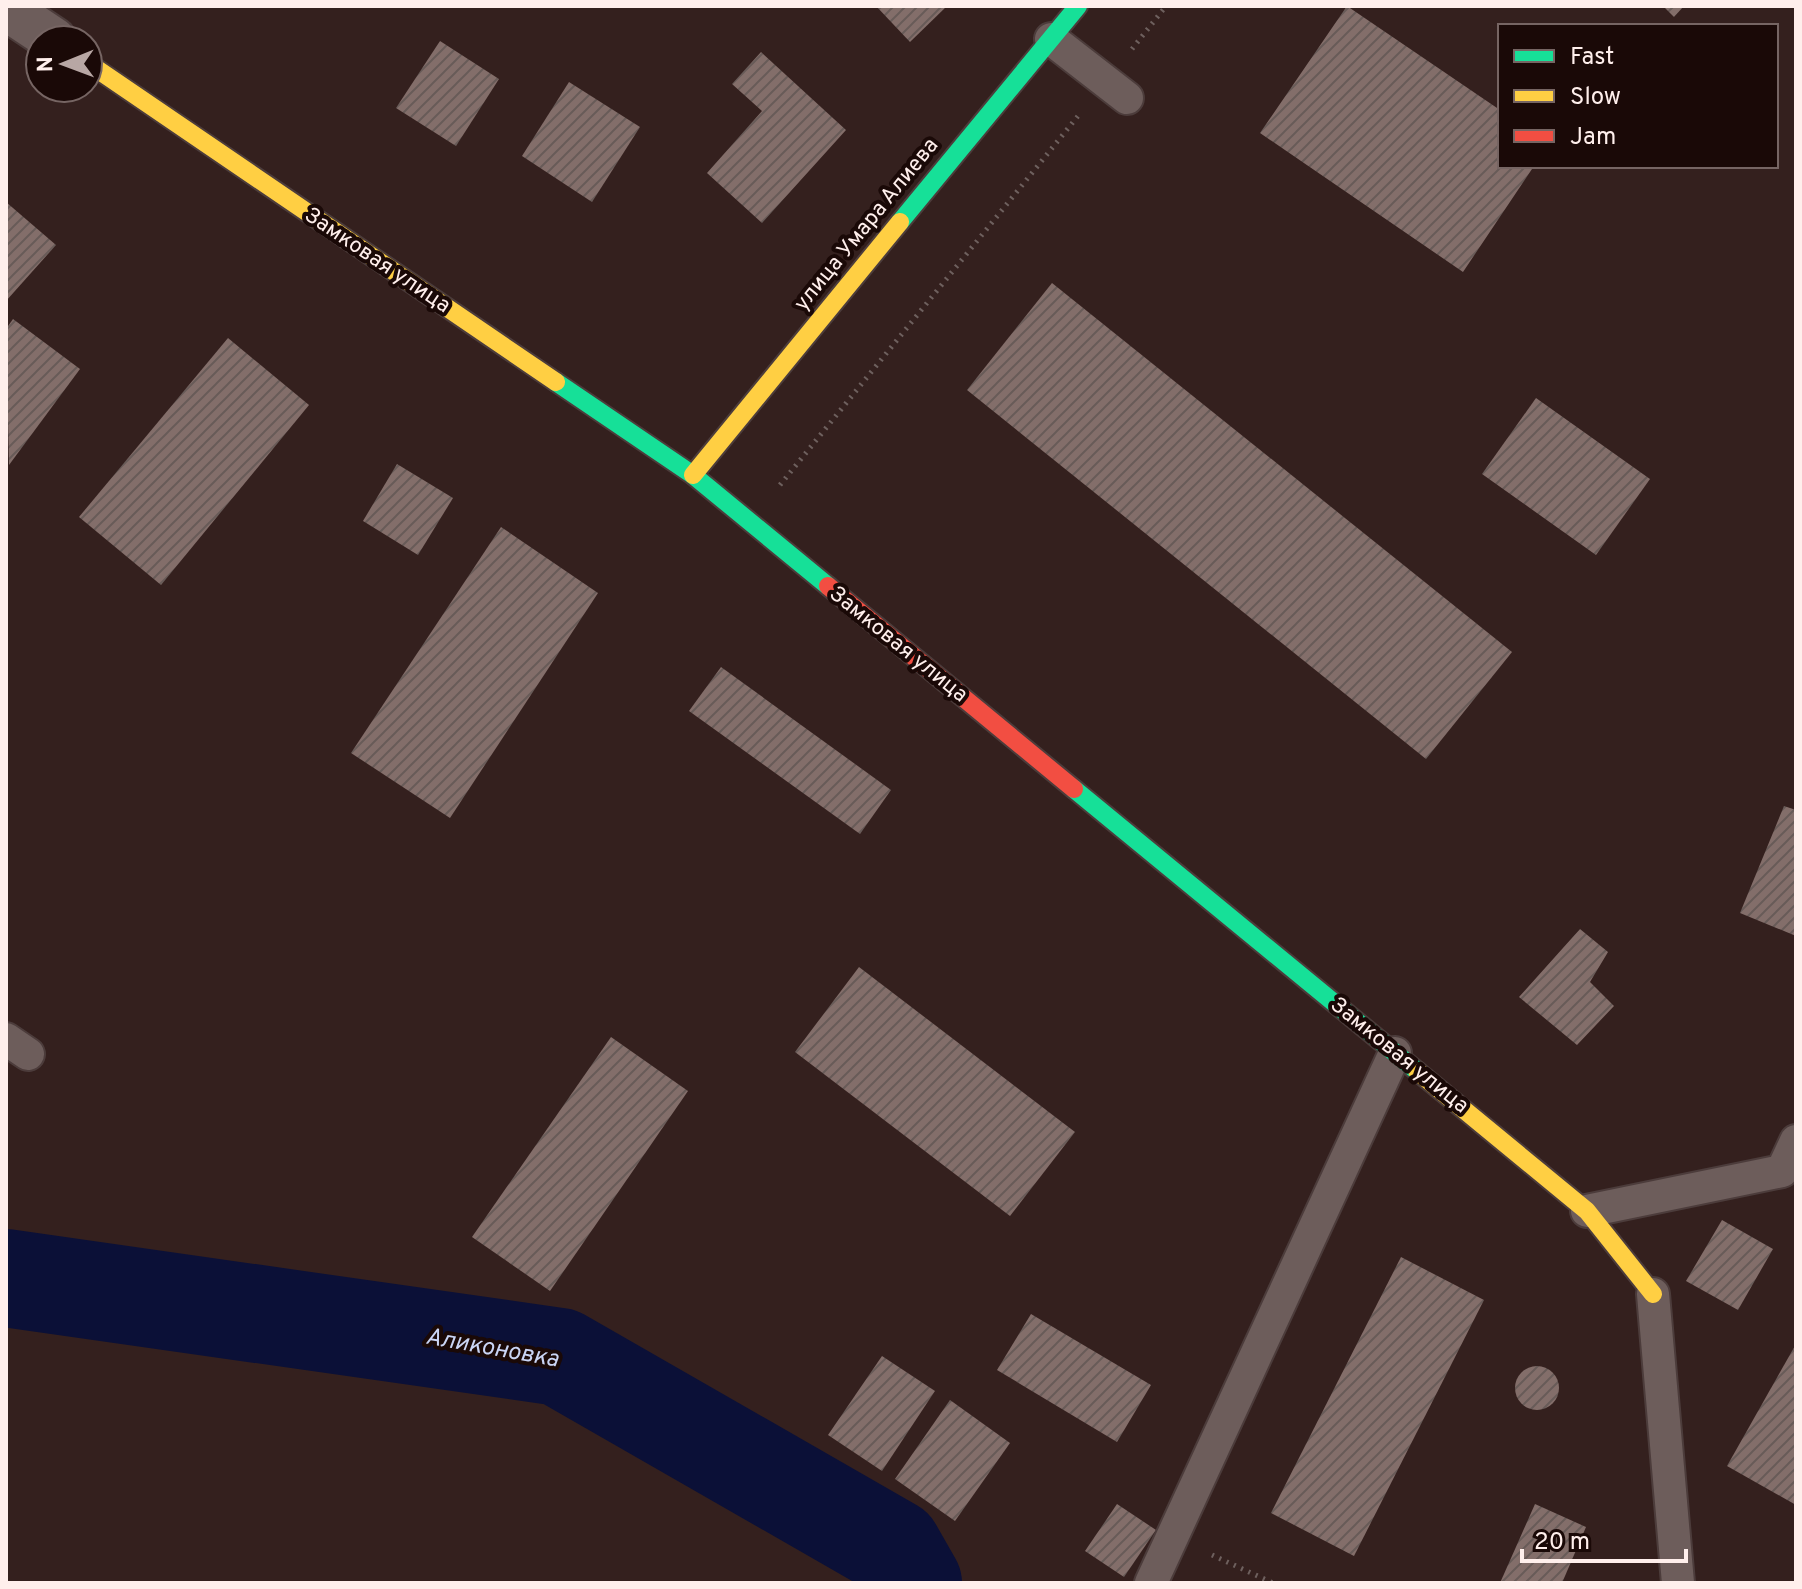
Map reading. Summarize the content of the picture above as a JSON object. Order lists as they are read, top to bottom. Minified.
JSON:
{"streets":{"street":["улица Умара Алиева","Замковая улица"]},"crossings":[["улица Умара Алиева","Замковая улица"]],"water":["Аликоновка"],"legend":["Fast","Slow","Jam"],"scale_bar":"20 m","north":"left"}
